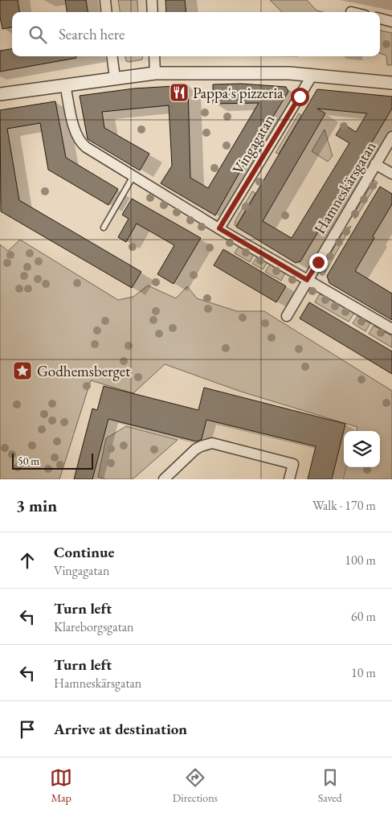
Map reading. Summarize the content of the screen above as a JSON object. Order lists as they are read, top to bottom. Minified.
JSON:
{"streets":{"street":["Vingagatan","Hamneskärsgatan"]},"places":{"restaurant":["Pappa's pizzeria"],"place":["Godhemsberget"]},"scale_bar":"50 m","page":{"search":"Search here","scale":"50 m","heading":["3 min","Walk · 170 m"],"list":[["Continue","Vingagatan","100 m"],["Turn left","Klareborgsgatan","60 m"],["Turn left","Hamneskärsgatan","10 m"],"Arrive at destination"],"nav":["Map","Directions","Saved"]}}
